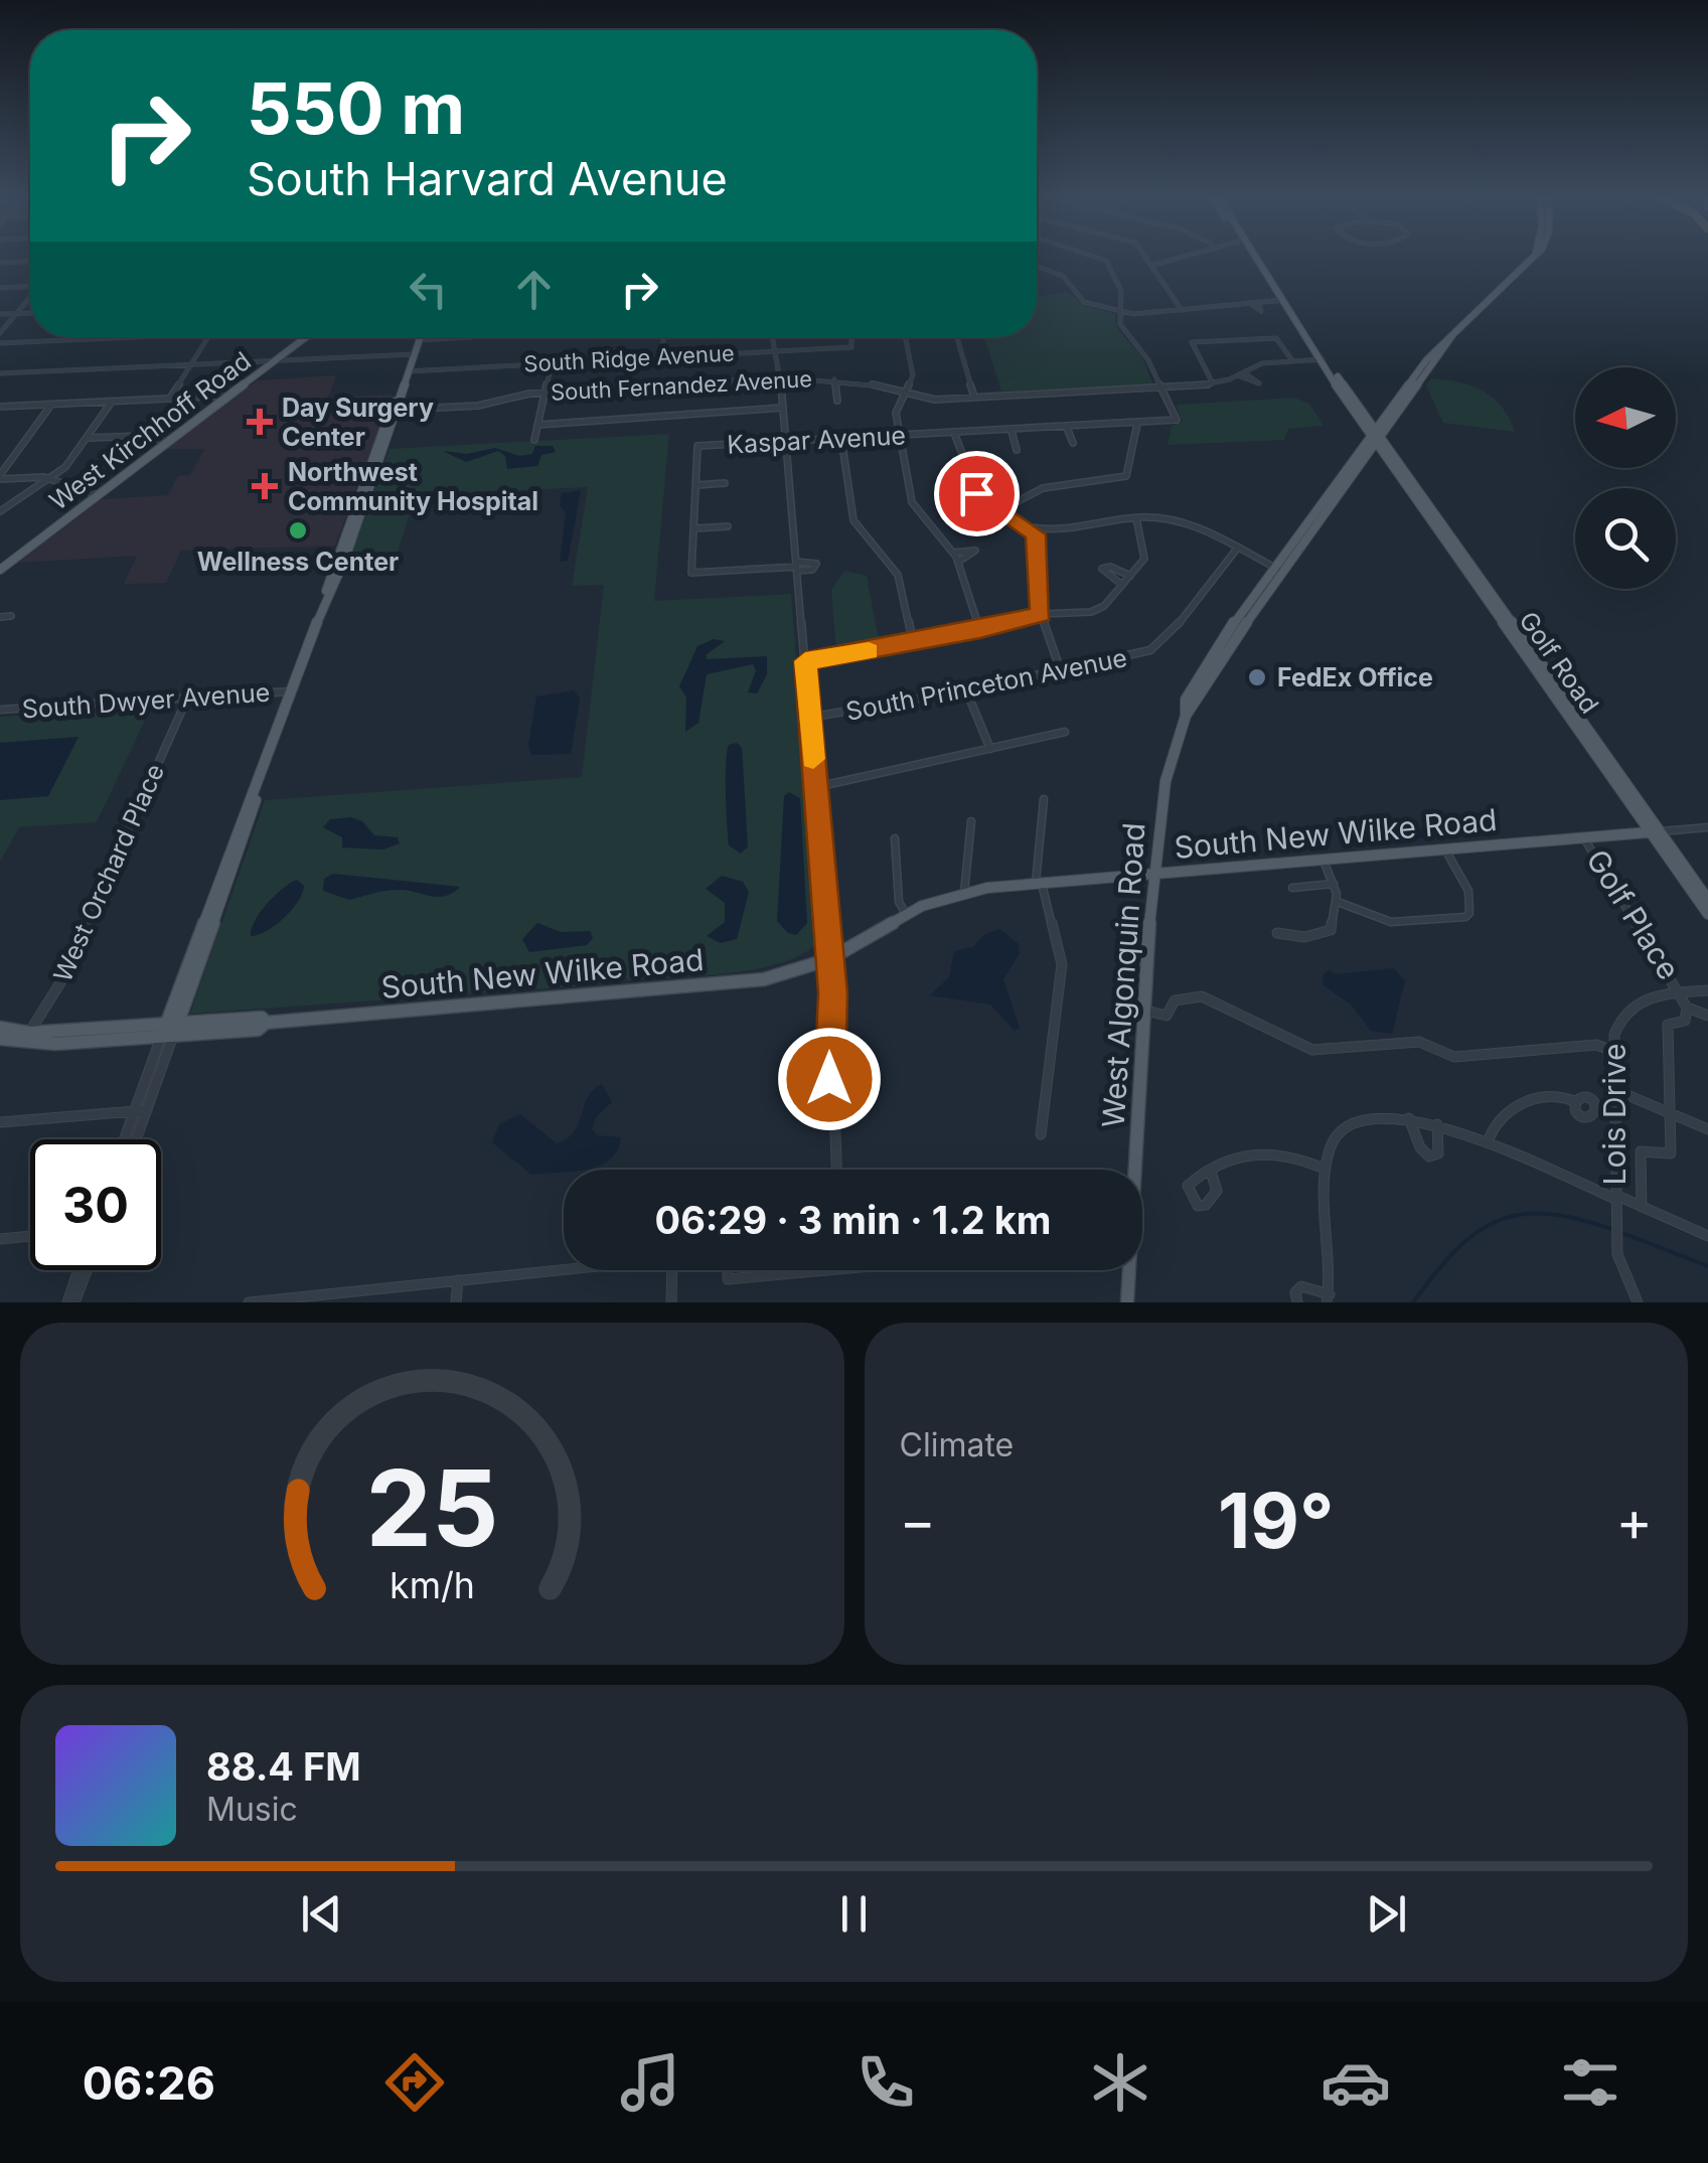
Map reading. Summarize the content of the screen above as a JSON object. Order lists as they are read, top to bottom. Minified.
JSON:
{"streets":{"main road":["West Kirchhoff Road","Golf Road","South New Wilke Road","West Algonquin Road"],"street":["South Ridge Avenue","South Fernandez Avenue","Kaspar Avenue","South Princeton Avenue","South Dwyer Avenue","West Orchard Place","Golf Place","Lois Drive"]},"crossings":[["South Fernandez Avenue","Kaspar Avenue"],["Golf Road","South New Wilke Road"],["Golf Road","West Algonquin Road"],["South Dwyer Avenue","West Orchard Place"],["South New Wilke Road","West Orchard Place"],["South New Wilke Road","Golf Place"],["South New Wilke Road","West Algonquin Road"],["Golf Place","Lois Drive"]],"places":{"health":["Day Surgery Center","Northwest Community Hospital"],"other":["Wellness Center","FedEx Office"]},"north":"left","page":{"turn":["550 m","South Harvard Avenue"],"limit":"30","trip":"06:29 · 3 min · 1.2 km","tile":"Climate","heat":["−","19°","+"],"song":["88.4 FM","Music"],"tabs":"06:26","gauge":["25","km/h"]}}
